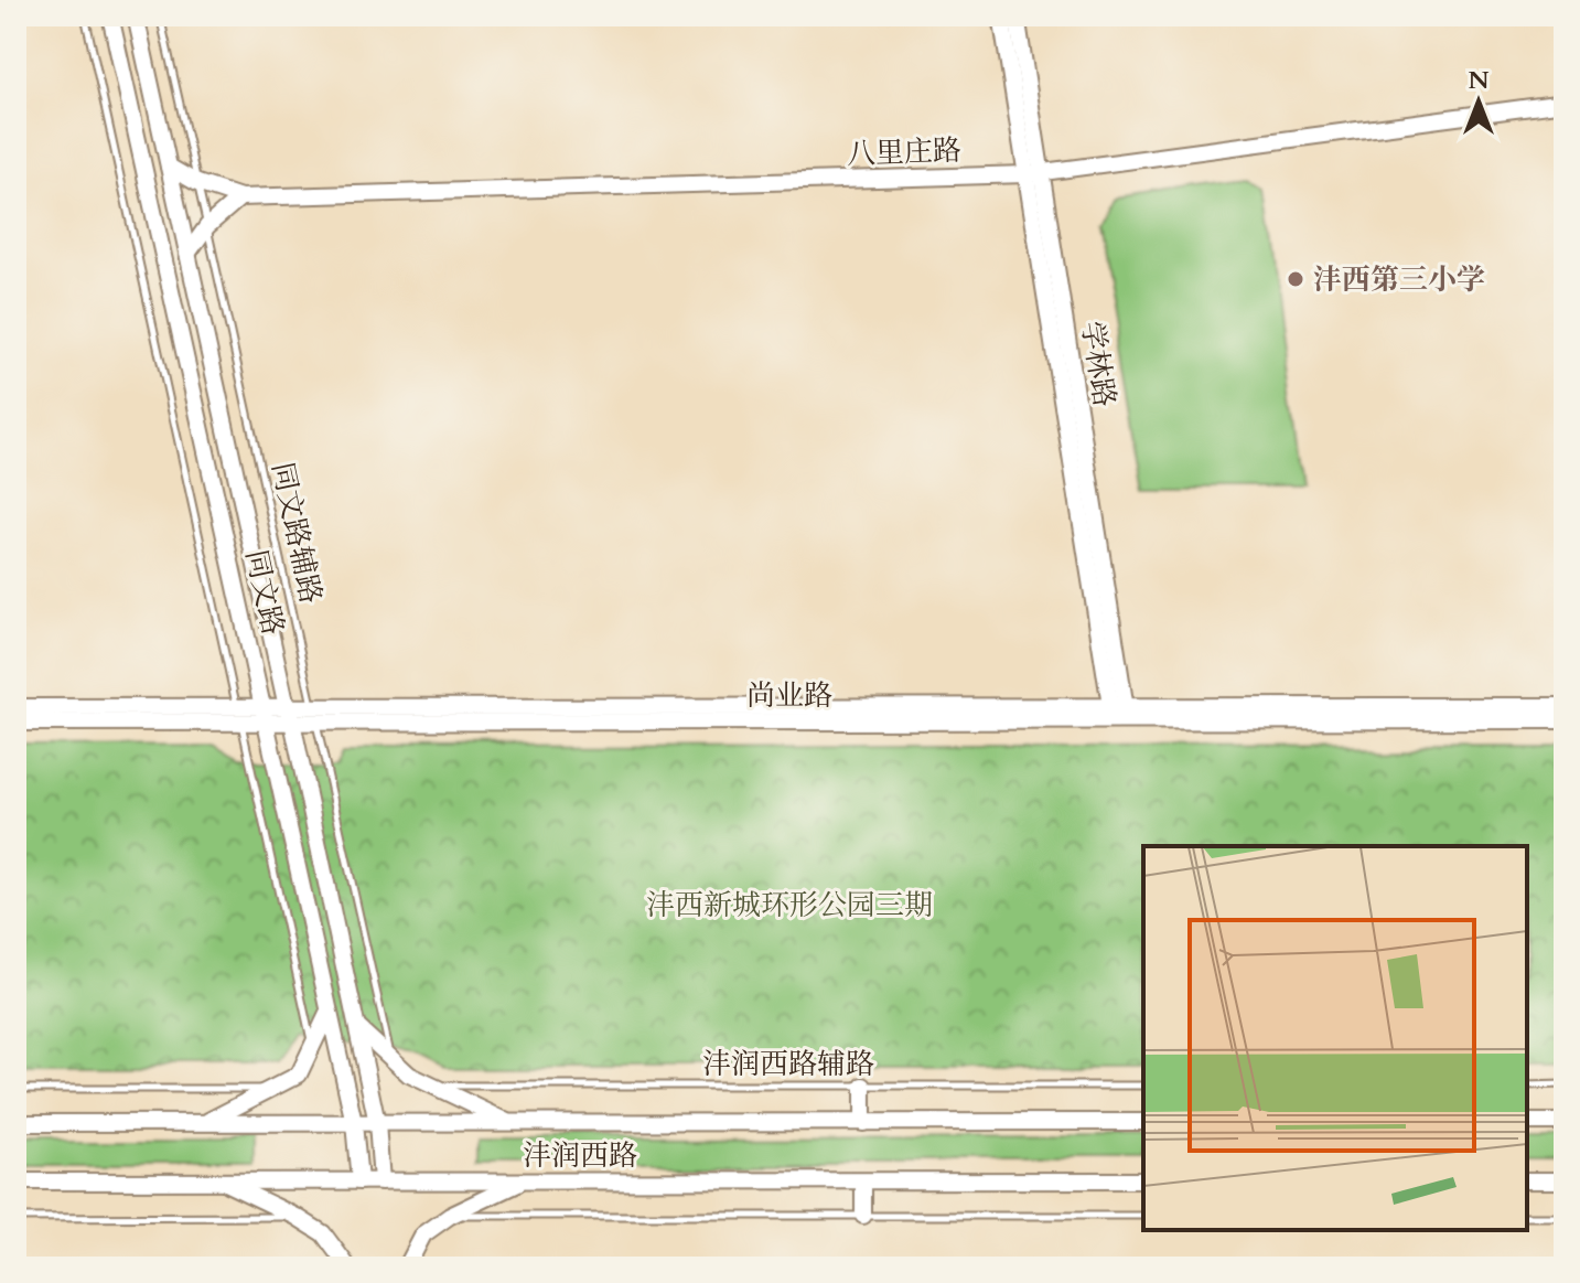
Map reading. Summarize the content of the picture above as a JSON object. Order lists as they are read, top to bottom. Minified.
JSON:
{"streets":{"main road":["八里庄路","学林路","同文路","尚业路","沣润西路"],"lane":["同文路辅路","沣润西路辅路"]},"crossings":[["八里庄路","学林路"],["学林路","尚业路"],["同文路辅路","尚业路"],["同文路","尚业路"],["同文路","沣润西路"]],"parks":["沣西新城环形公园三期"],"places":["沣西第三小学"],"north":"top"}
